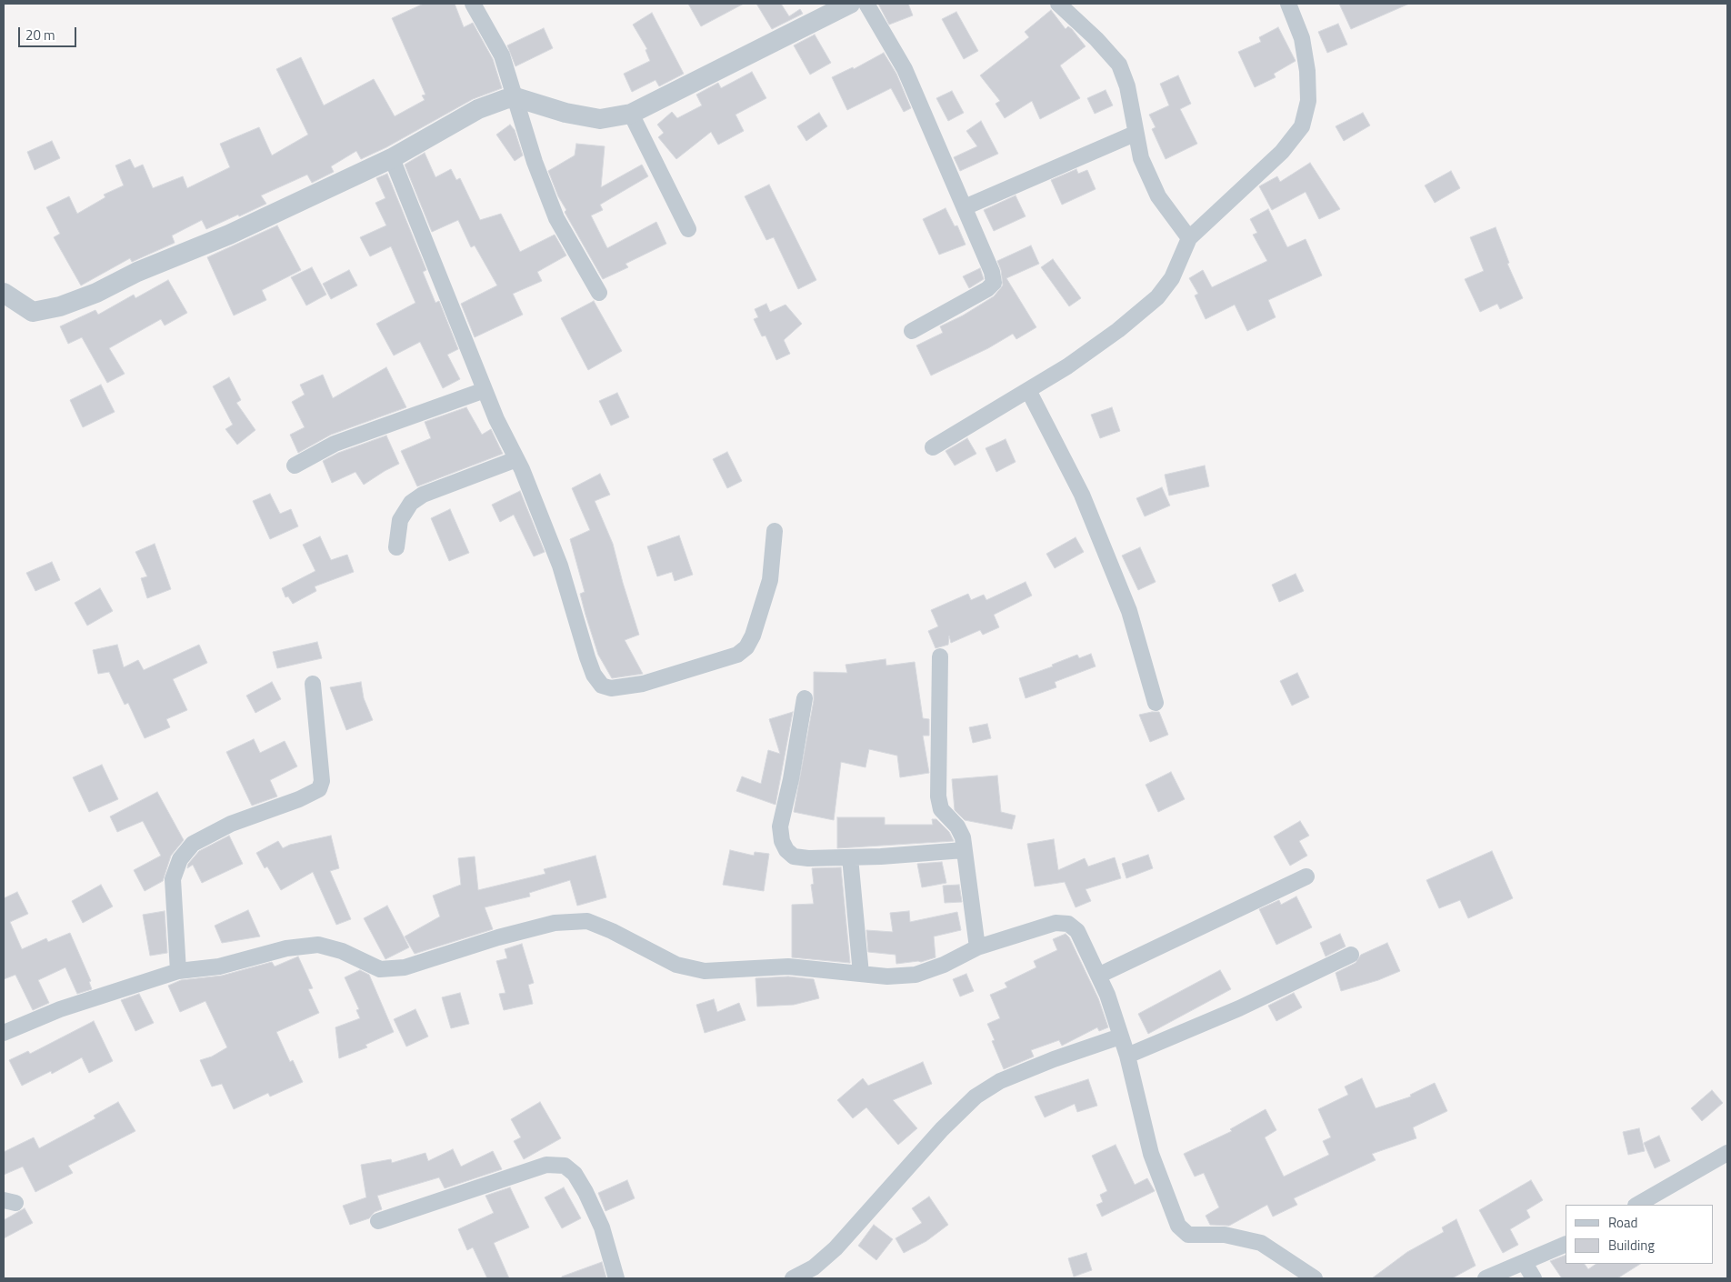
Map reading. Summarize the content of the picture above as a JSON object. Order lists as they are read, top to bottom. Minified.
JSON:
{"legend":["Road","Building"],"scale_bar":"20 m"}
